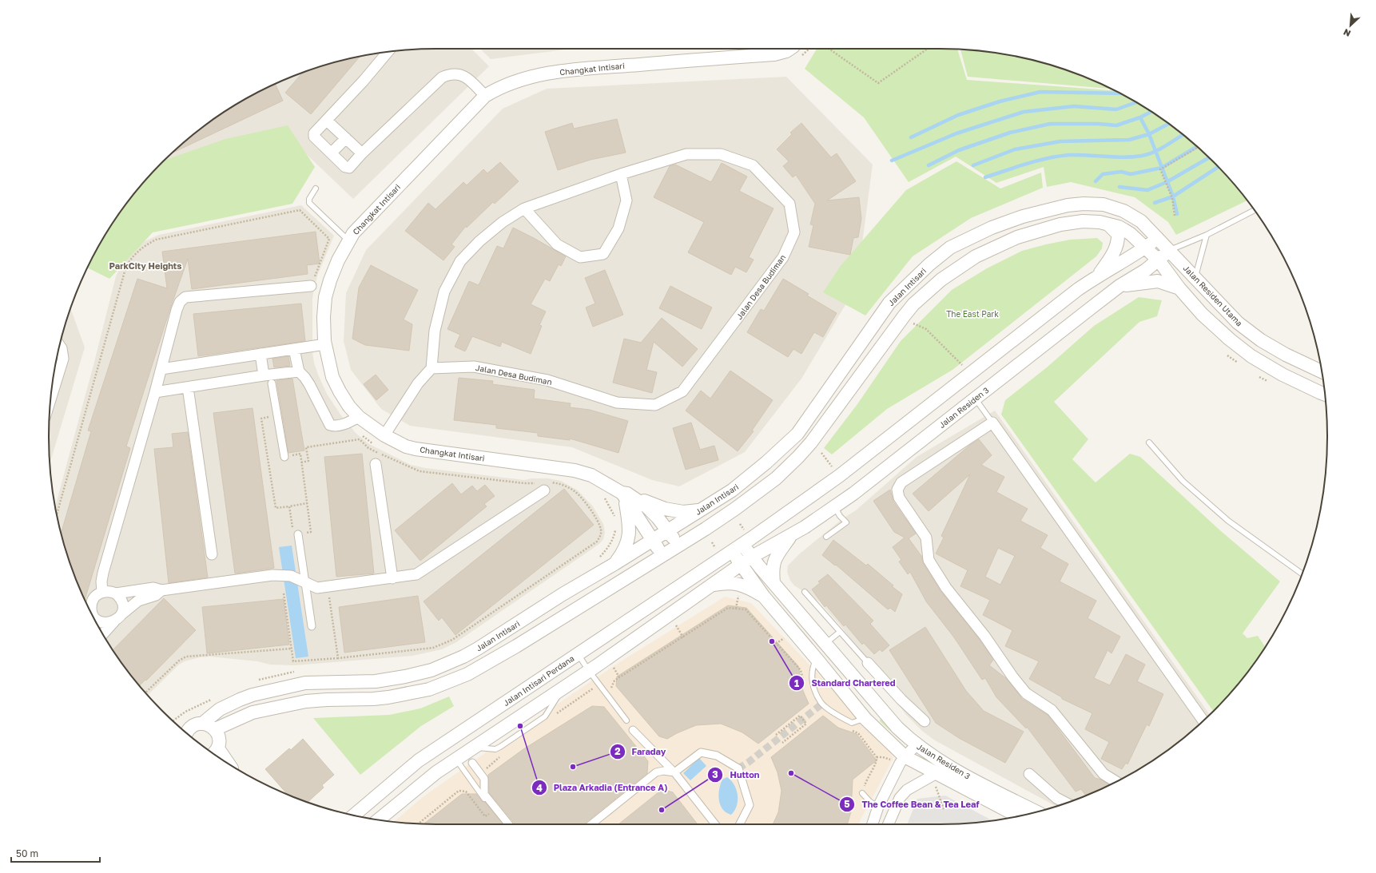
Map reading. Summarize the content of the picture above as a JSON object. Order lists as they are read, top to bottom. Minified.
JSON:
{"streets":{"street":["Changkat Intisari","Jalan Desa Budiman","Jalan Intisari","Jalan Residen Utama","Jalan Residen 3","Jalan Intisari Perdana"]},"crossings":[["Changkat Intisari","Jalan Intisari"],["Jalan Intisari","Jalan Residen Utama"],["Jalan Intisari","Jalan Residen 3"],["Jalan Residen Utama","Jalan Residen 3"],["Jalan Residen 3","Jalan Intisari Perdana"]],"districts":["ParkCity Heights"],"parks":["The East Park"],"places":["Standard Chartered","Plaza Arkadia (Entrance A)","Faraday","The Coffee Bean & Tea Leaf","Hutton"],"scale_bar":"50 m","north":"bottom left"}
